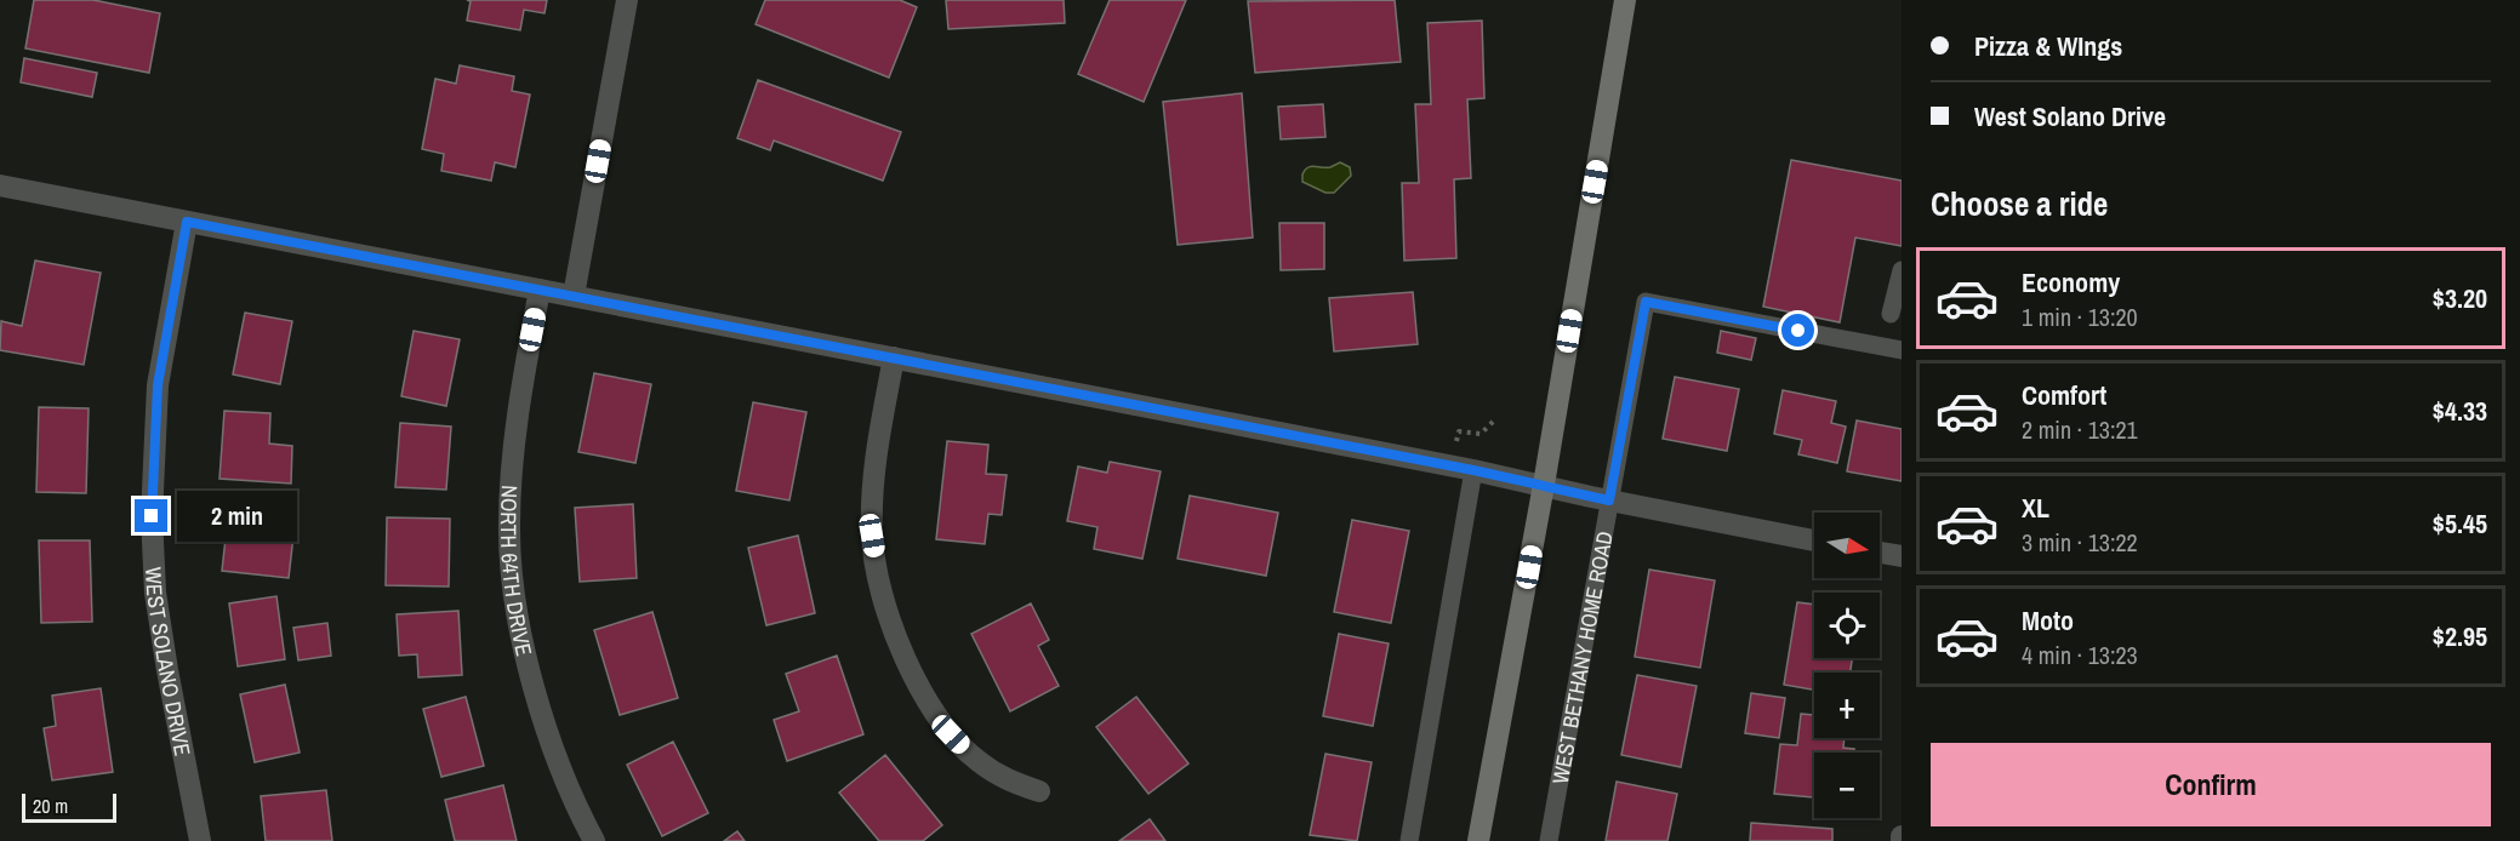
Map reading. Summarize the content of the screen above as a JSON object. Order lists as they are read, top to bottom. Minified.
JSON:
{"streets":{"street":["NORTH 64TH DRIVE","WEST SOLANO DRIVE"],"lane":["WEST BETHANY HOME ROAD"]},"scale_bar":"20 m","north":"right","page":{"banner":["Pizza & WIngs","West Solano Drive"],"heading":"Choose a ride","list":[{"name":"Economy","note":"1 min · 13:20","value":"$3.20"},{"name":"Comfort","note":"2 min · 13:21","value":"$4.33"},{"name":"XL","note":"3 min · 13:22","value":"$5.45"},{"name":"Moto","note":"4 min · 13:23","value":"$2.95"}],"bubble":"2 min","map_buttons":["+","−"],"buttons":"Confirm","scale":"20 m"}}
